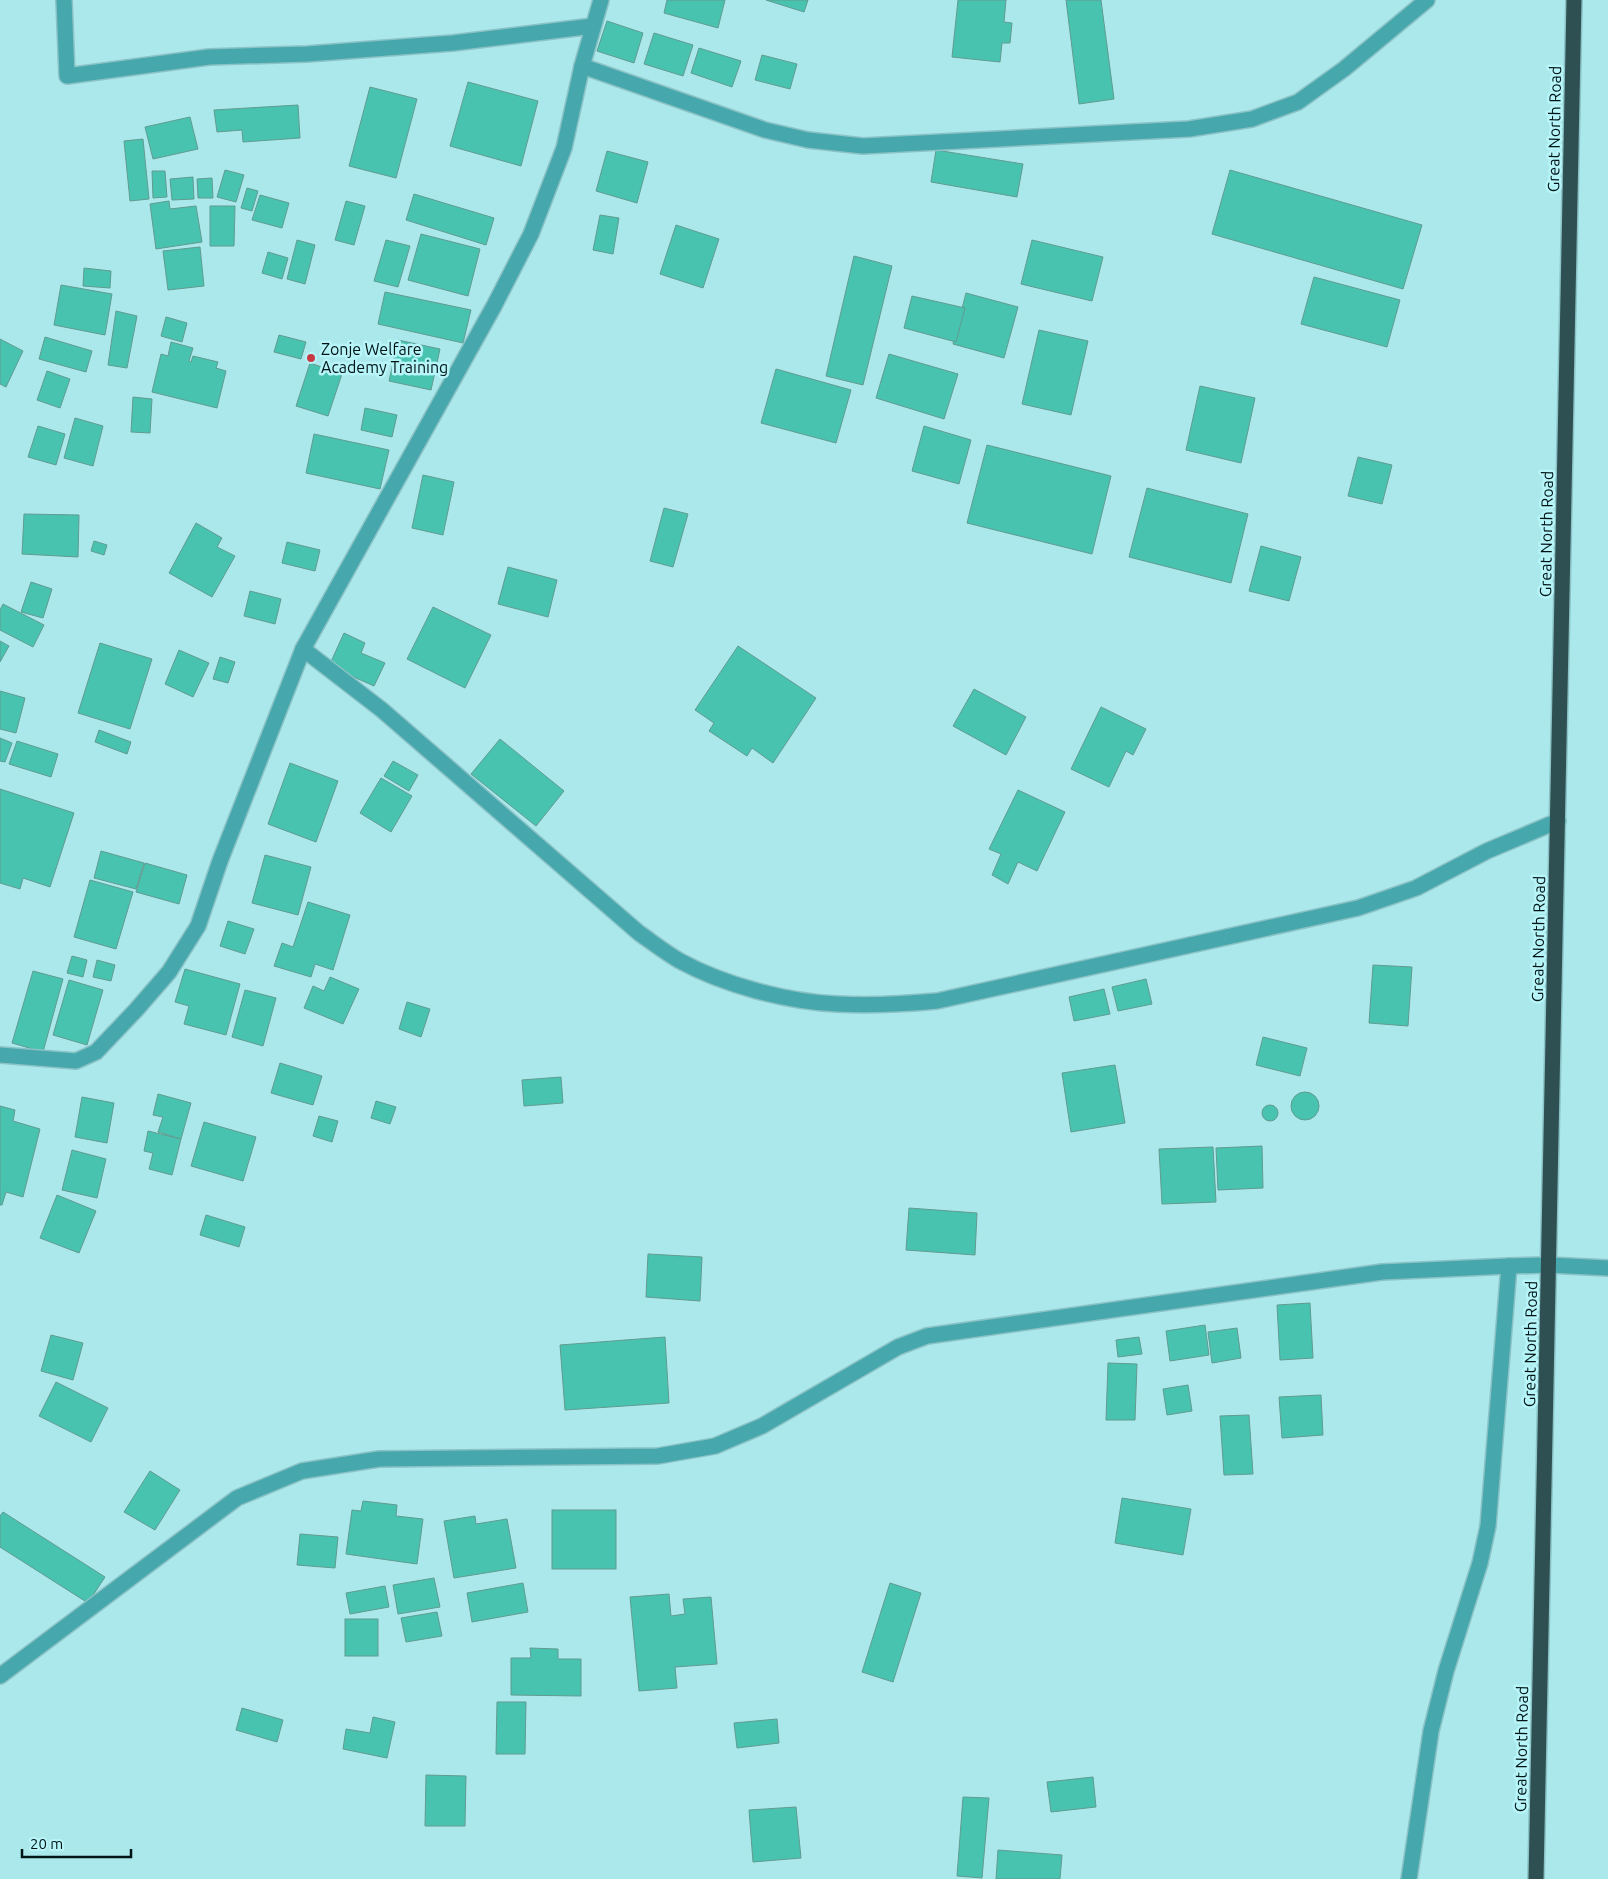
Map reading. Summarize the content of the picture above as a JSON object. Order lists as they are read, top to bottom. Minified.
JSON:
{"streets":{"highway":["Great North Road"]},"places":["Zonje Welfare Academy Training"],"scale_bar":"20 m"}
